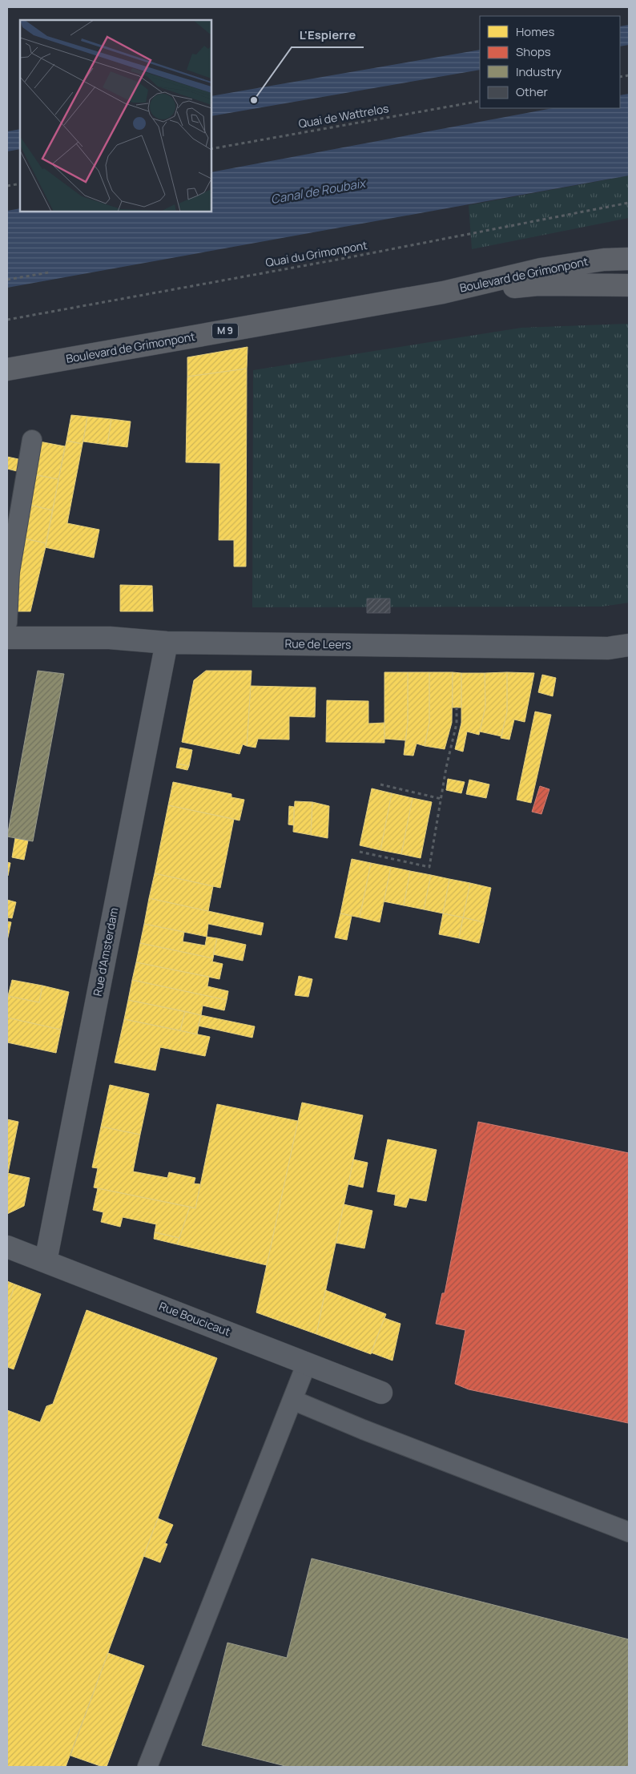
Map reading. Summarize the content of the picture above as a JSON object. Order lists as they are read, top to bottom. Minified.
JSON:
{"streets":{"main road":["Boulevard de Grimonpont","M 9"],"street":["Rue de Leers","Rue d'Amsterdam","Rue Boucicaut"],"path":["Quai de Wattrelos","Quai du Grimonpont"]},"crossings":[["Rue de Leers","Rue d'Amsterdam"],["Rue d'Amsterdam","Rue Boucicaut"]],"water":["Canal de Roubaix"],"places":["L'Espierre"],"legend":["Homes","Shops","Industry","Other"]}
